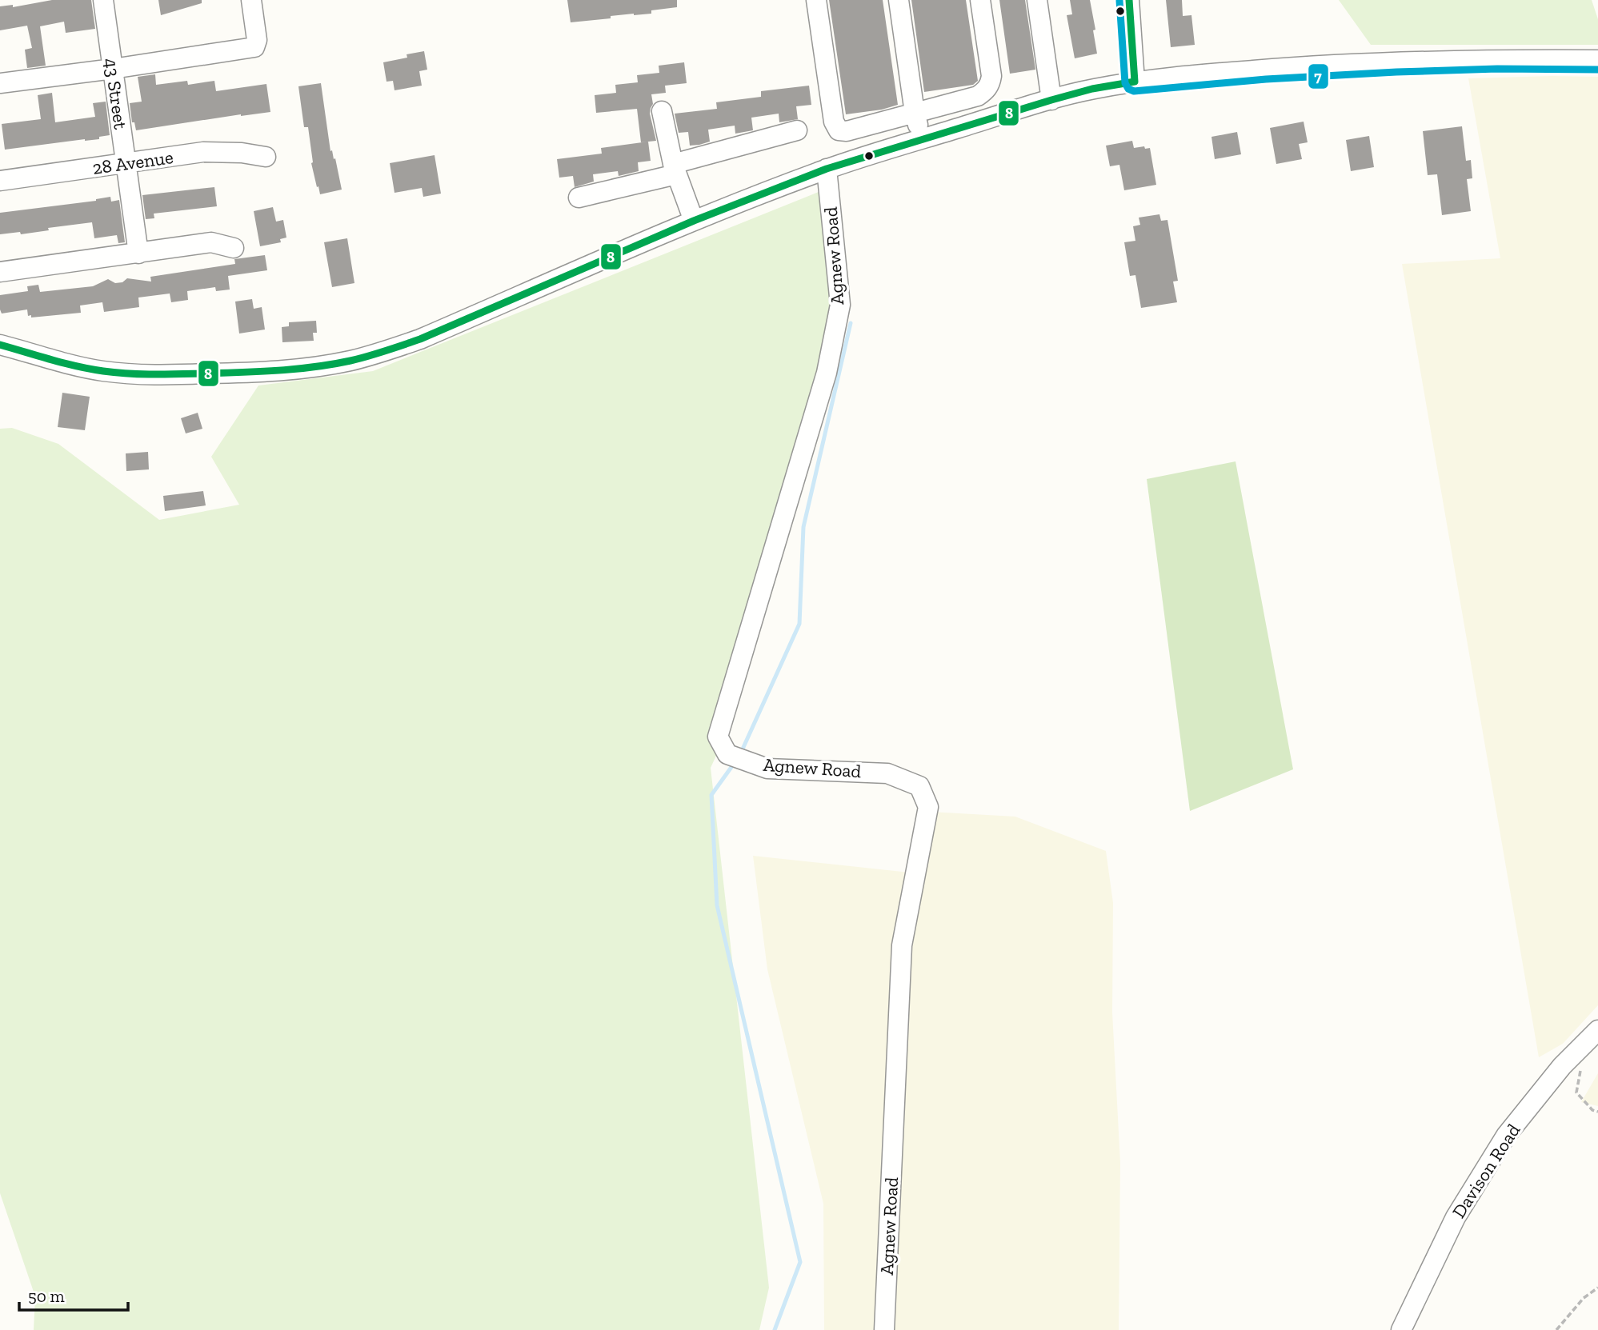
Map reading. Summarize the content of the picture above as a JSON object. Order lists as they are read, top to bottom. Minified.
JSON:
{"streets":{"street":["43 Street","28 Avenue","Agnew Road","Davison Road"]},"crossings":[["43 Street","28 Avenue"]],"lines":["transit line 8","transit line 7"],"scale_bar":"50 m"}
